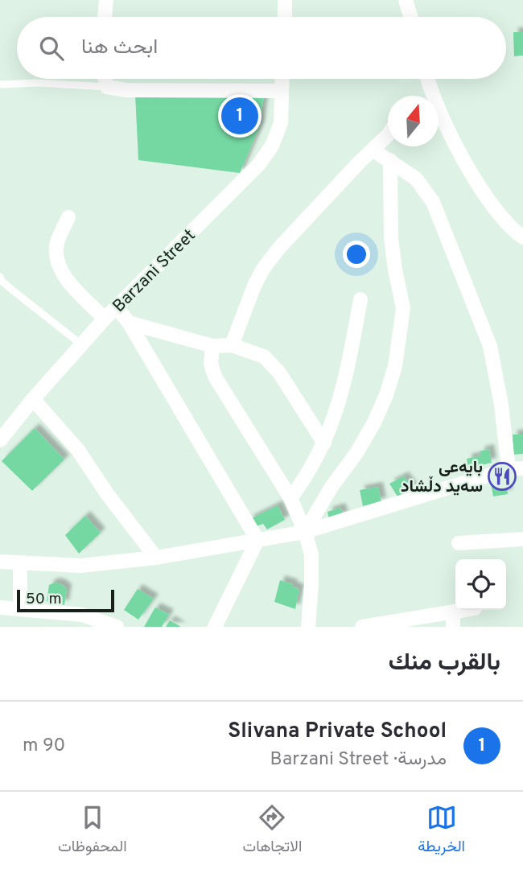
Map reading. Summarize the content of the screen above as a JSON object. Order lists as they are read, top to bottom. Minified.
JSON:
{"streets":{"street":["Barzani Street"]},"places":{"restaurant":["بایەعی سەید دڵشاد"]},"scale_bar":"50 m","north":"top","page":{"search":"ابحث هنا","pins":"1","scale":"50 m","heading":"بالقرب منك","list":[{"mark":"1","name":"Slivana Private School","note":"مدرسة · Barzani Street","value":"90 m"}],"nav":["الخريطة","الاتجاهات","المحفوظات"]}}
